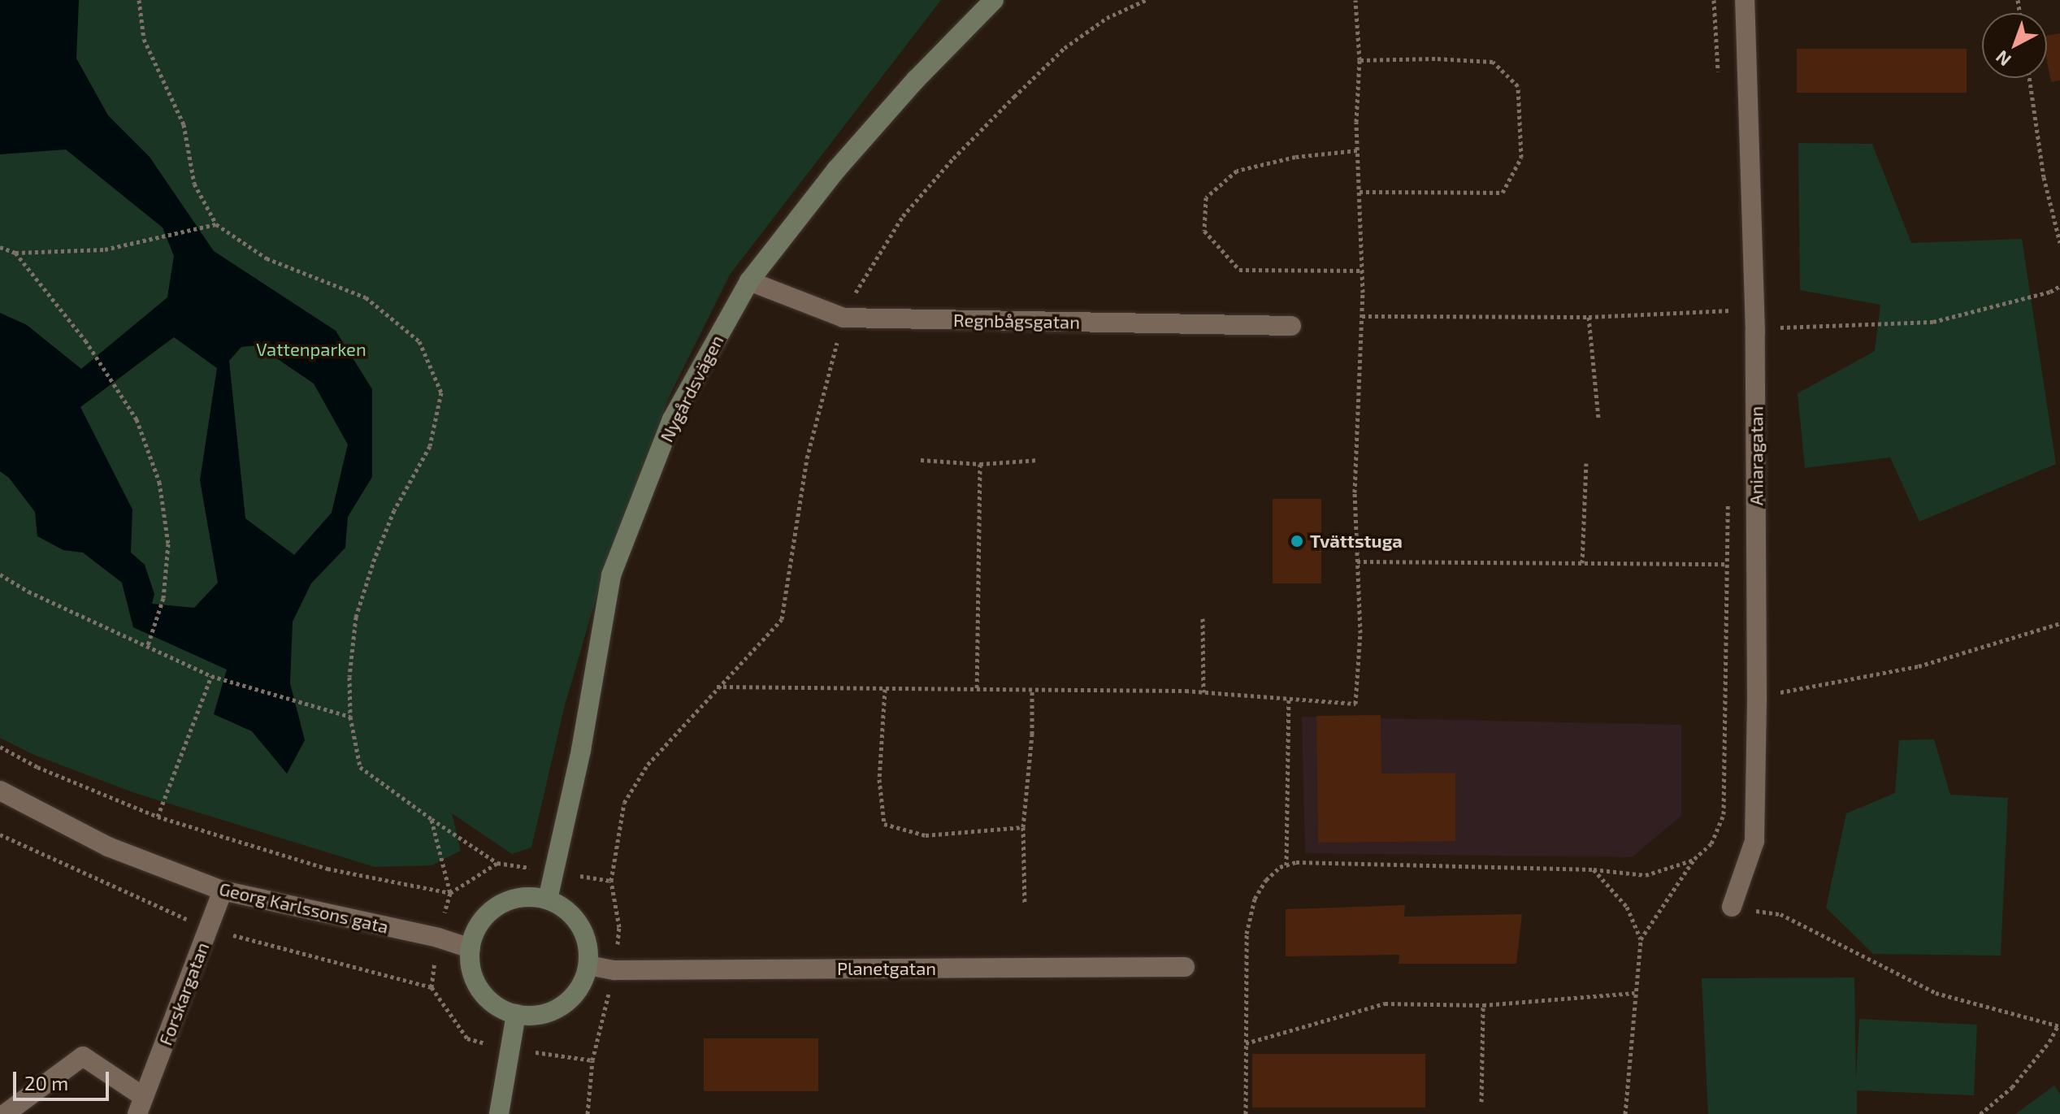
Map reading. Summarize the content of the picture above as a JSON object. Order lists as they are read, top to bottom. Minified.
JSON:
{"streets":{"street":["Regnbågsgatan","Nygårdsvägen","Aniaragatan","Georg Karlssons gata","Planetgatan","Forskargatan"]},"crossings":[["Regnbågsgatan","Nygårdsvägen"],["Nygårdsvägen","Georg Karlssons gata"],["Nygårdsvägen","Planetgatan"],["Georg Karlssons gata","Planetgatan"],["Georg Karlssons gata","Forskargatan"]],"parks":["Vattenparken"],"places":["Tvättstuga"],"scale_bar":"20 m","north":"bottom left"}
